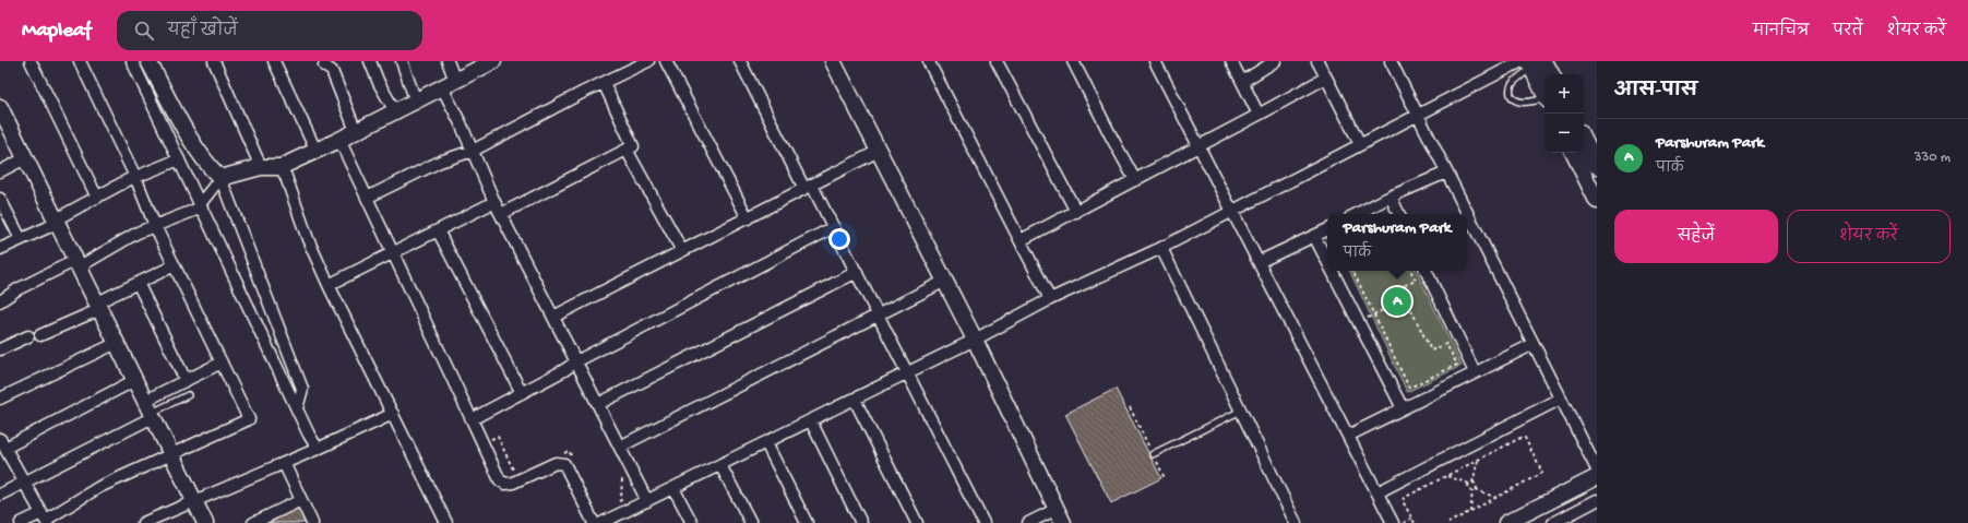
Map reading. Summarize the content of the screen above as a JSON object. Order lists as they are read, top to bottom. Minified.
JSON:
{"page":{"header":"Mapleaf","search":"यहाँ खोजें","nav":["मानचित्र","परतें","शेयर करें"],"heading":"आस-पास","map_buttons":["+","−"],"list":[{"mark":"A","name":"Parshuram Park","note":"पार्क","value":"330 m"}],"buttons":["सहेजें","शेयर करें"],"popup":["Parshuram Park","पार्क"],"pins":"A"}}
